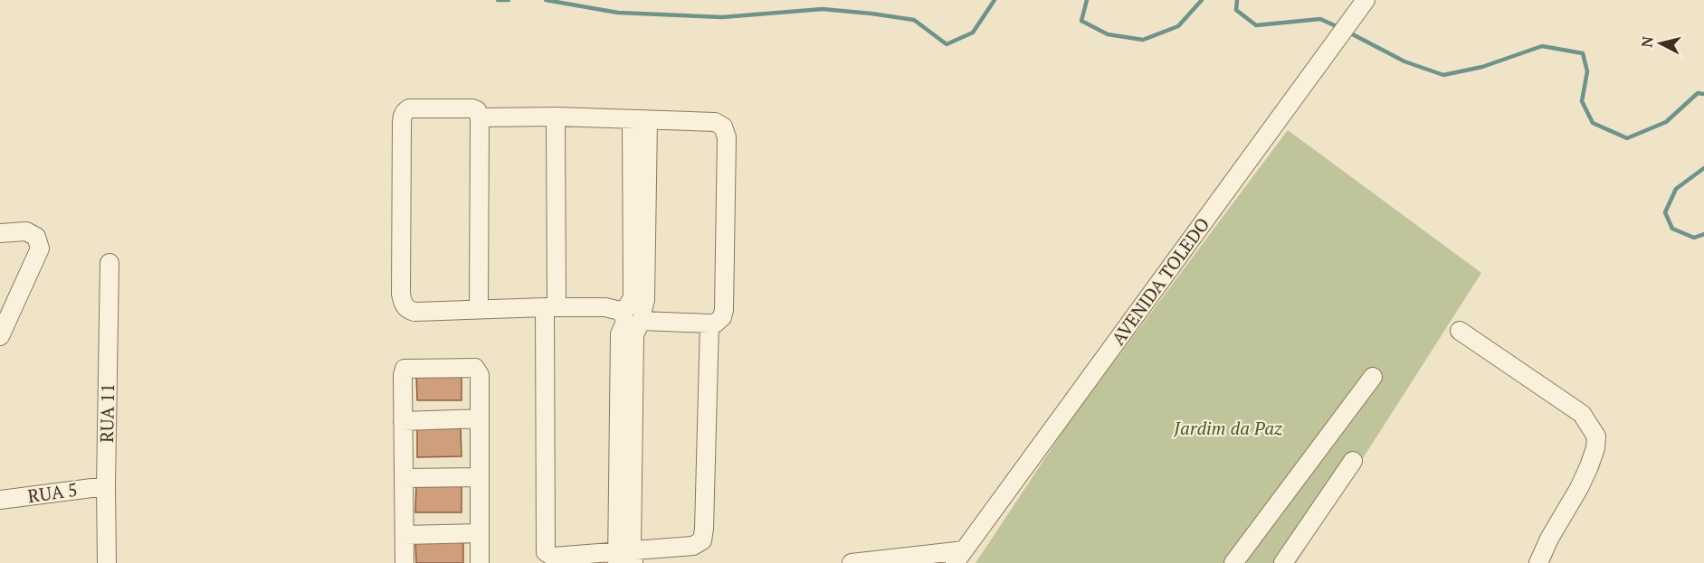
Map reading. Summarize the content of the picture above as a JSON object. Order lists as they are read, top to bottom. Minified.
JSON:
{"streets":{"street":["AVENIDA TOLEDO","RUA 11","RUA 5"]},"crossings":[["RUA 11","RUA 5"]],"parks":["Jardim da Paz"],"north":"left"}
